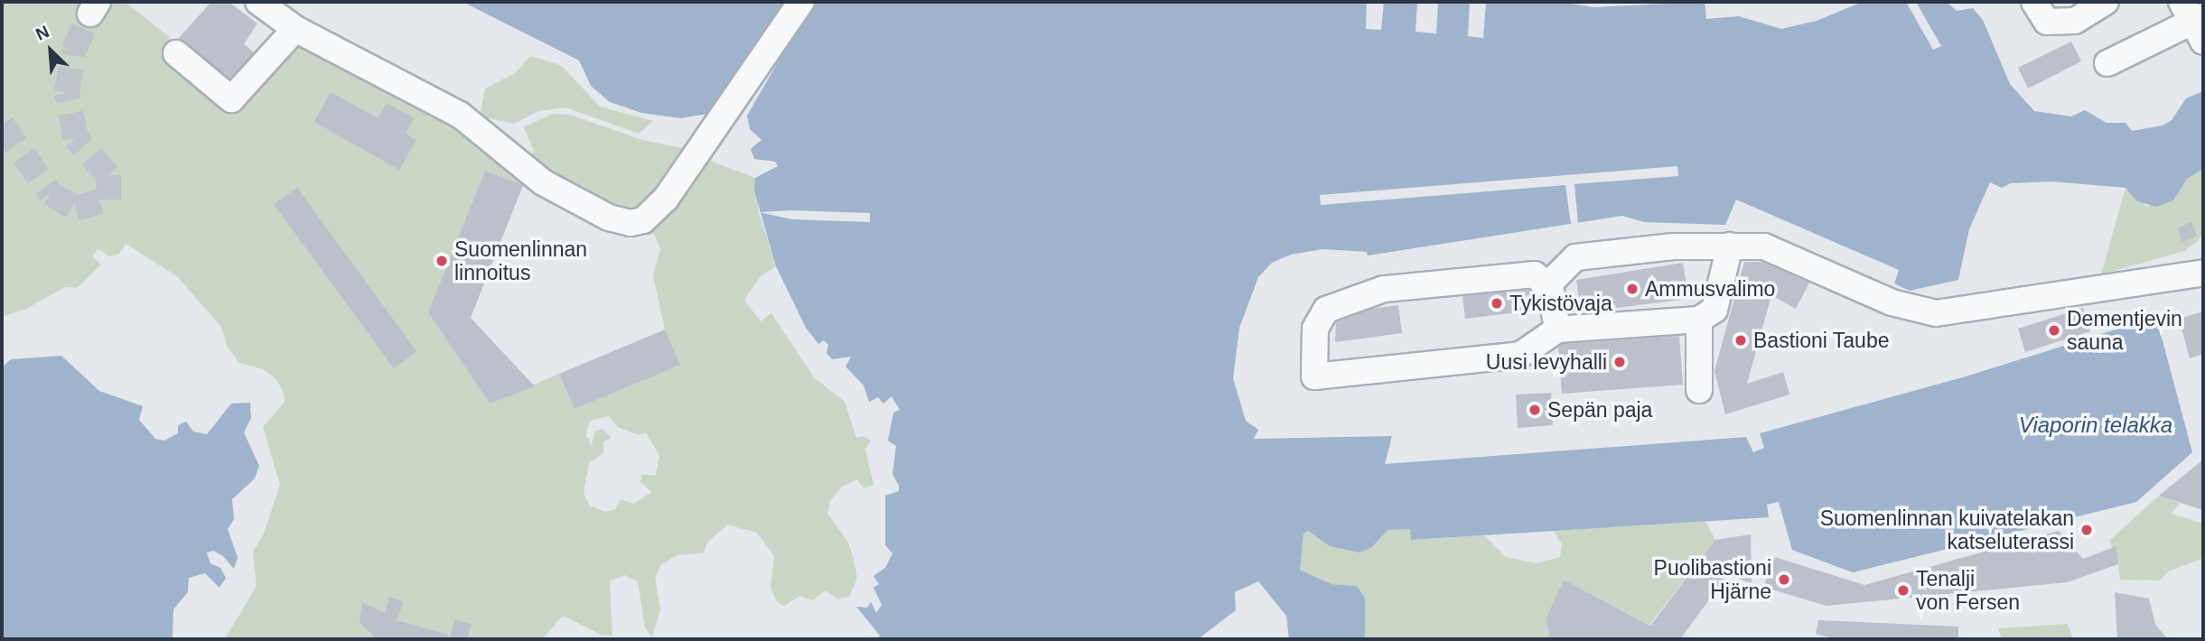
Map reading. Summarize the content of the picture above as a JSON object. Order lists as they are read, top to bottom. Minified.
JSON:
{"water":["Viaporin telakka"],"places":["Suomenlinnan linnoitus","Ammusvalimo","Tykistövaja","Dementjevin sauna","Bastioni Taube","Uusi levyhalli","Sepän paja","Suomenlinnan kuivatelakan katseluterassi","Puolibastioni Hjärne","Tenalji von Fersen"],"north":"top left"}
